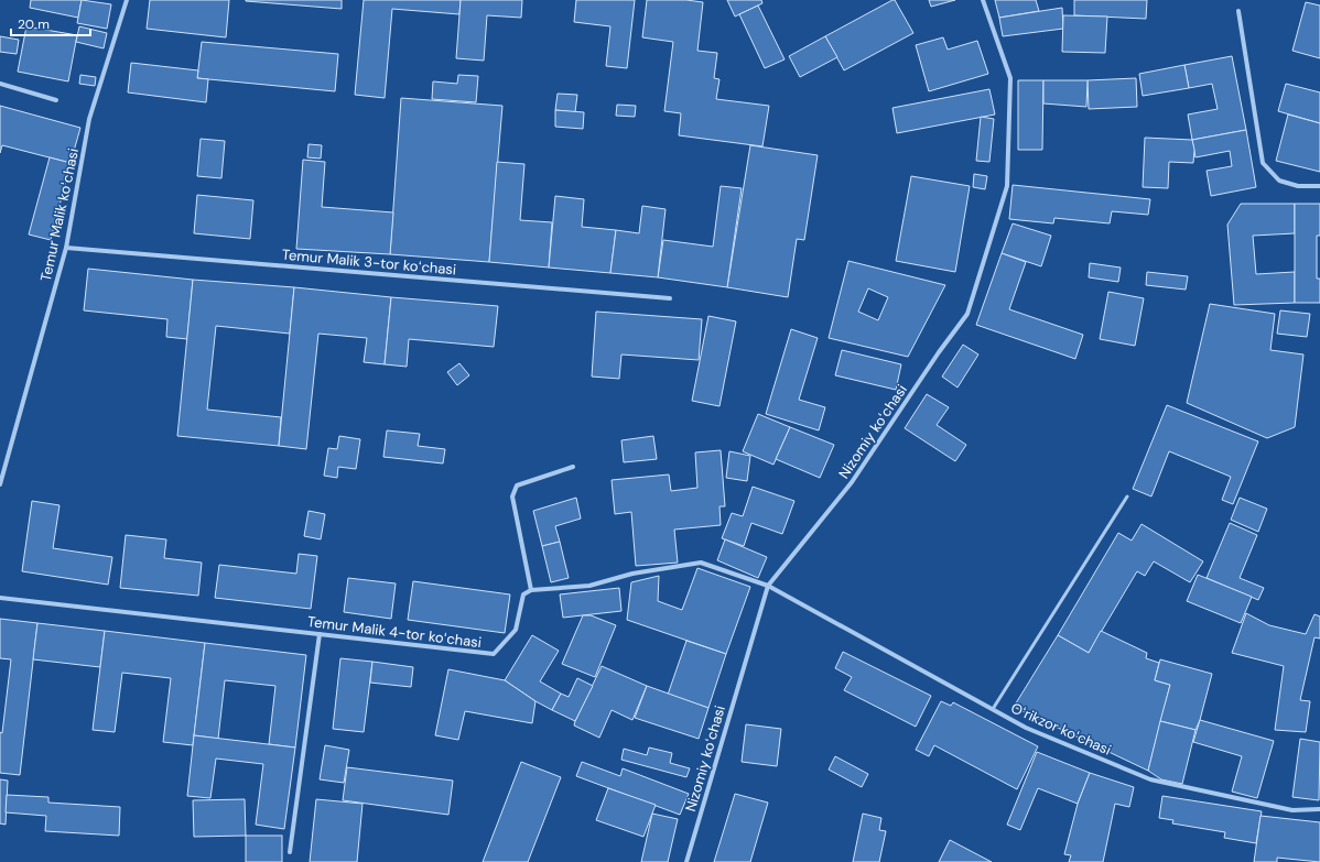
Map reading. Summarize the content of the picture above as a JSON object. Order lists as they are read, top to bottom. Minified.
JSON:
{"streets":{"street":["Temur Malik koʻchasi","Temur Malik 3-tor koʻchasi","Nizomiy koʻchasi","Temur Malik 4-tor koʻchasi","Oʻrikzor koʻchasi"]},"crossings":[["Temur Malik koʻchasi","Temur Malik 3-tor koʻchasi"],["Nizomiy koʻchasi","Oʻrikzor koʻchasi"]],"scale_bar":"20 m"}
